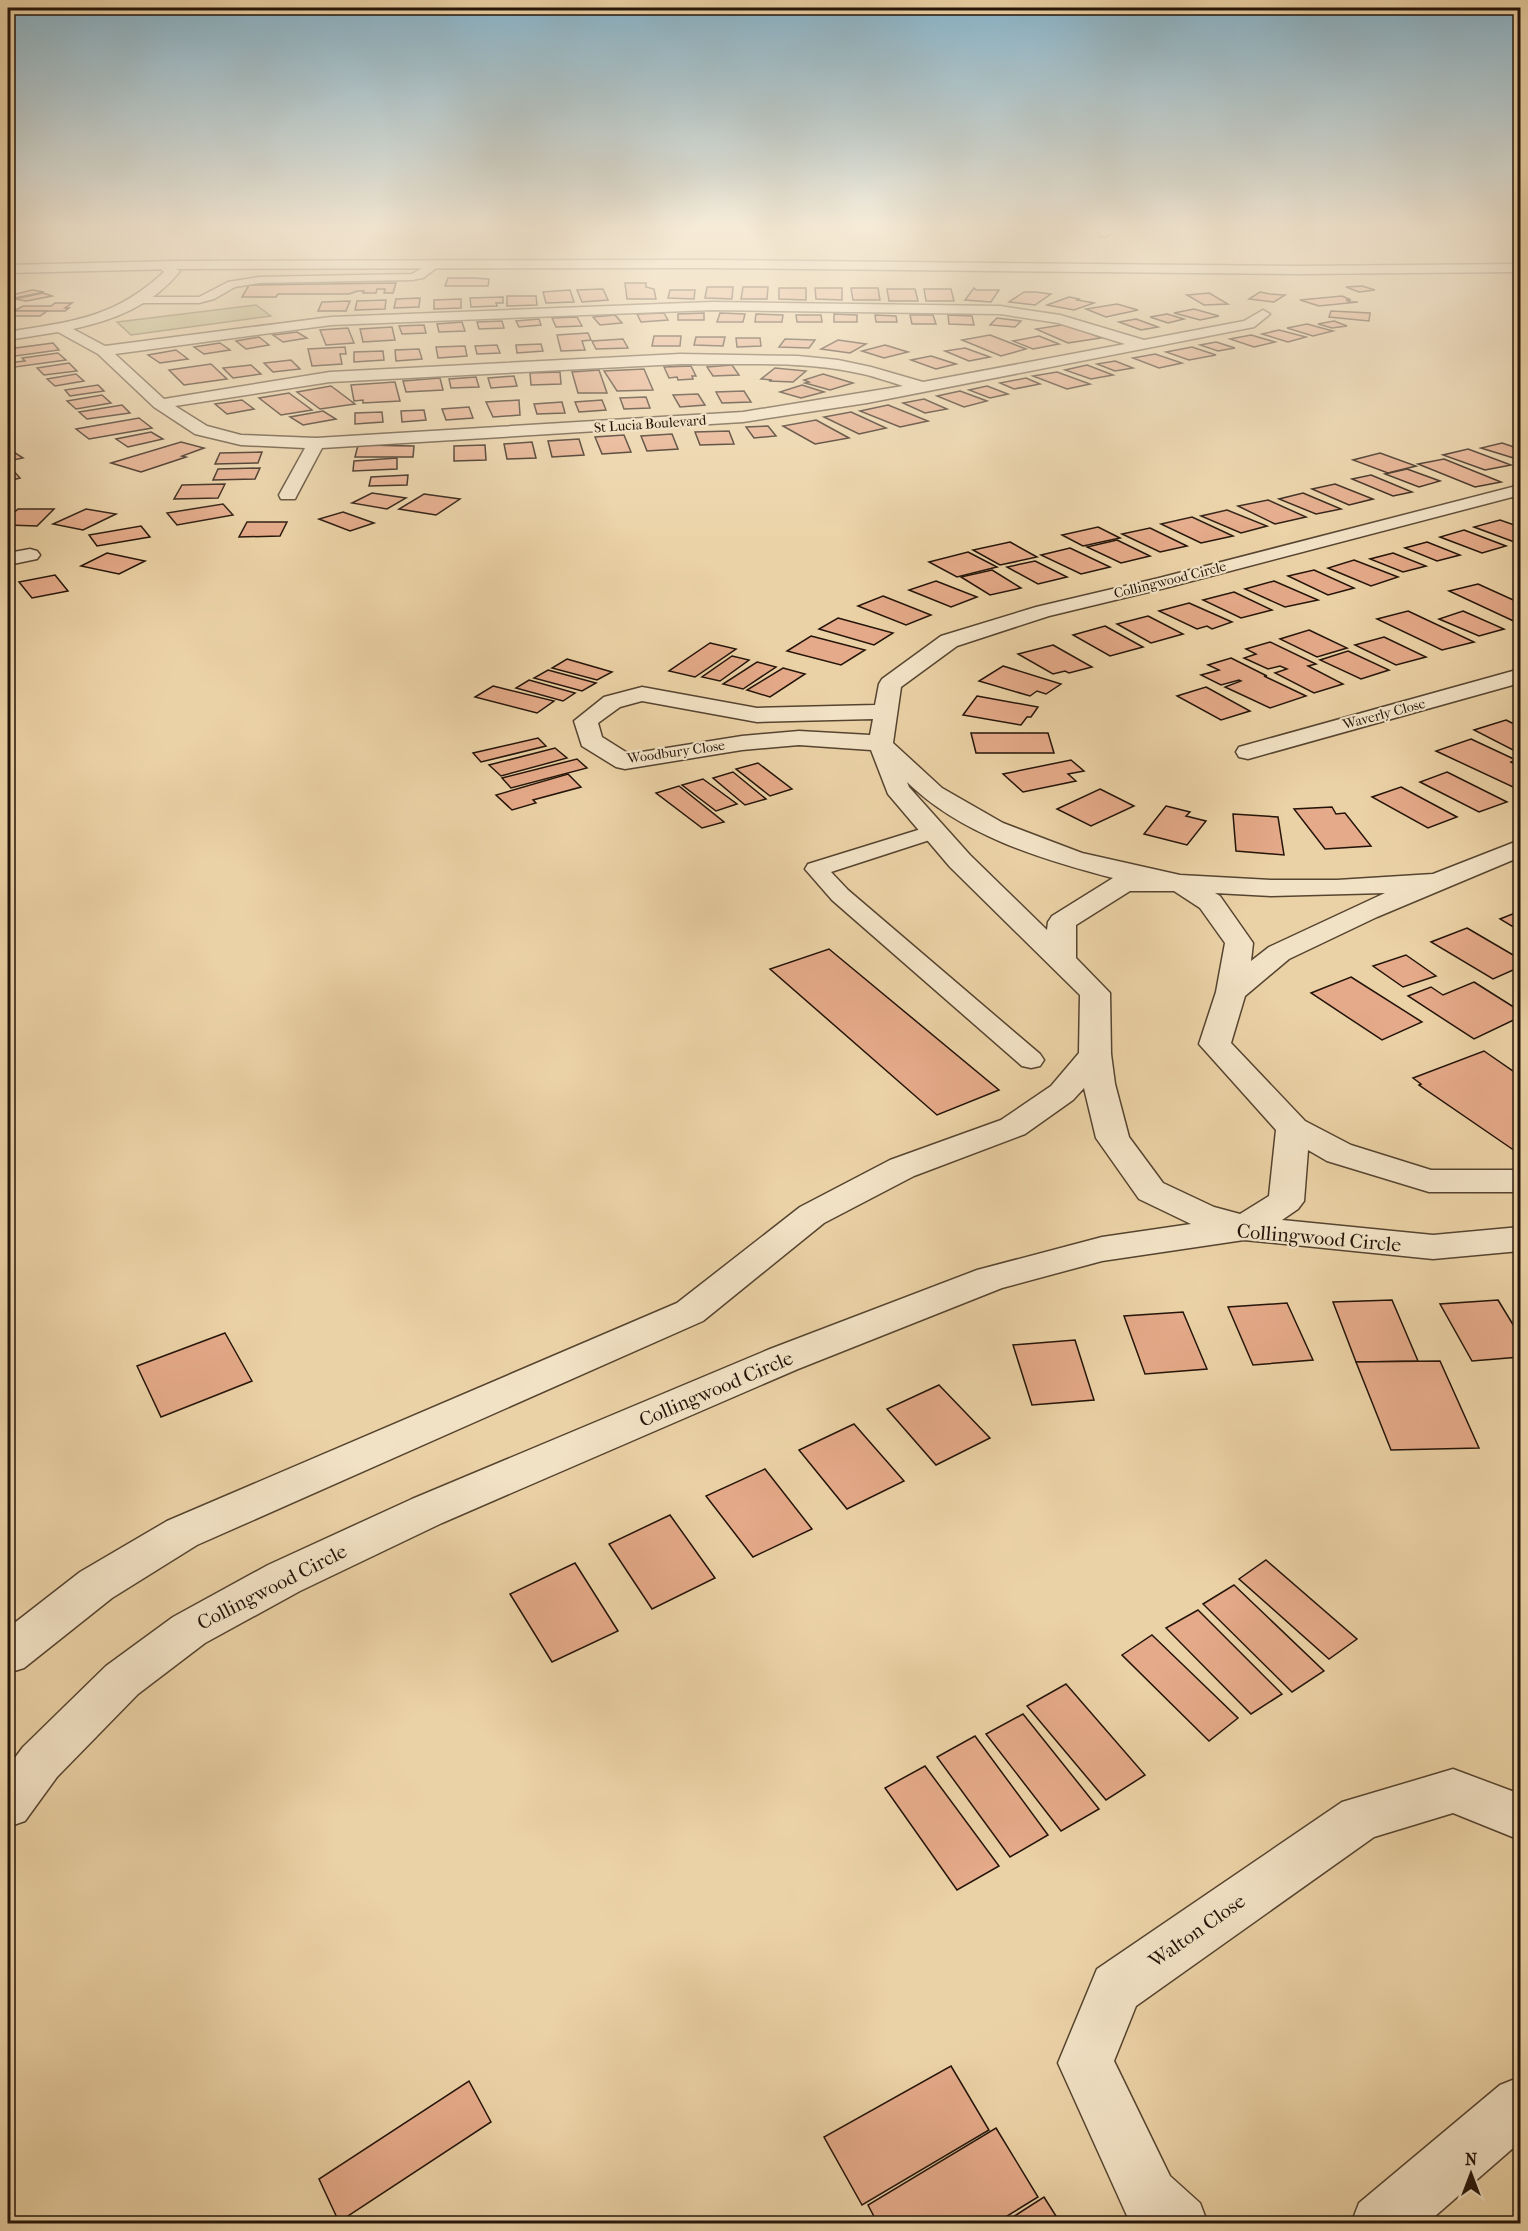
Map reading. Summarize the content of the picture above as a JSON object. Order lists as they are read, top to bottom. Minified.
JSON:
{"streets":{"street":["St Lucia Boulevard","Collingwood Circle","Waverly Close","Woodbury Close","Walton Close"]},"crossings":[["Collingwood Circle","Woodbury Close"]],"north":"top"}
